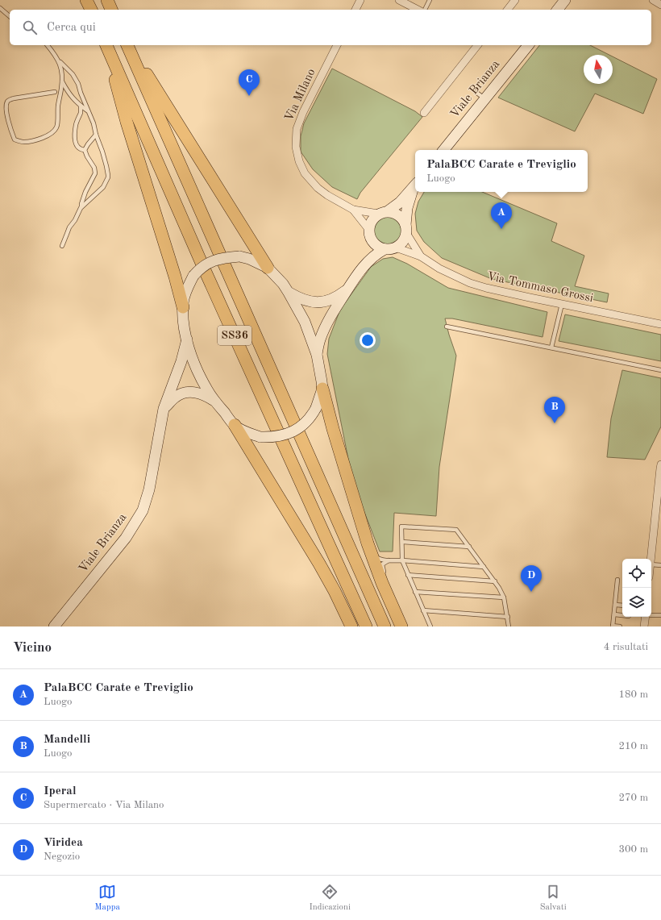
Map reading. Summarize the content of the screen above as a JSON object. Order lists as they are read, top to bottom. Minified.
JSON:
{"streets":{"highway":["SS36"],"main road":["Viale Brianza"],"street":["Via Milano","Via Tommaso Grossi"]},"crossings":[["Via Milano","Via Tommaso Grossi"]],"north":"top","page":{"search":"Cerca qui","pins":["C","A","B","D"],"popup":["PalaBCC Carate e Treviglio","Luogo"],"heading":["Vicino","4 risultati"],"list":[{"mark":"A","name":"PalaBCC Carate e Treviglio","note":"Luogo","value":"180 m"},{"mark":"B","name":"Mandelli","note":"Luogo","value":"210 m"},{"mark":"C","name":"Iperal","note":"Supermercato · Via Milano","value":"270 m"},{"mark":"D","name":"Viridea","note":"Negozio","value":"300 m"}],"nav":["Mappa","Indicazioni","Salvati"]}}
